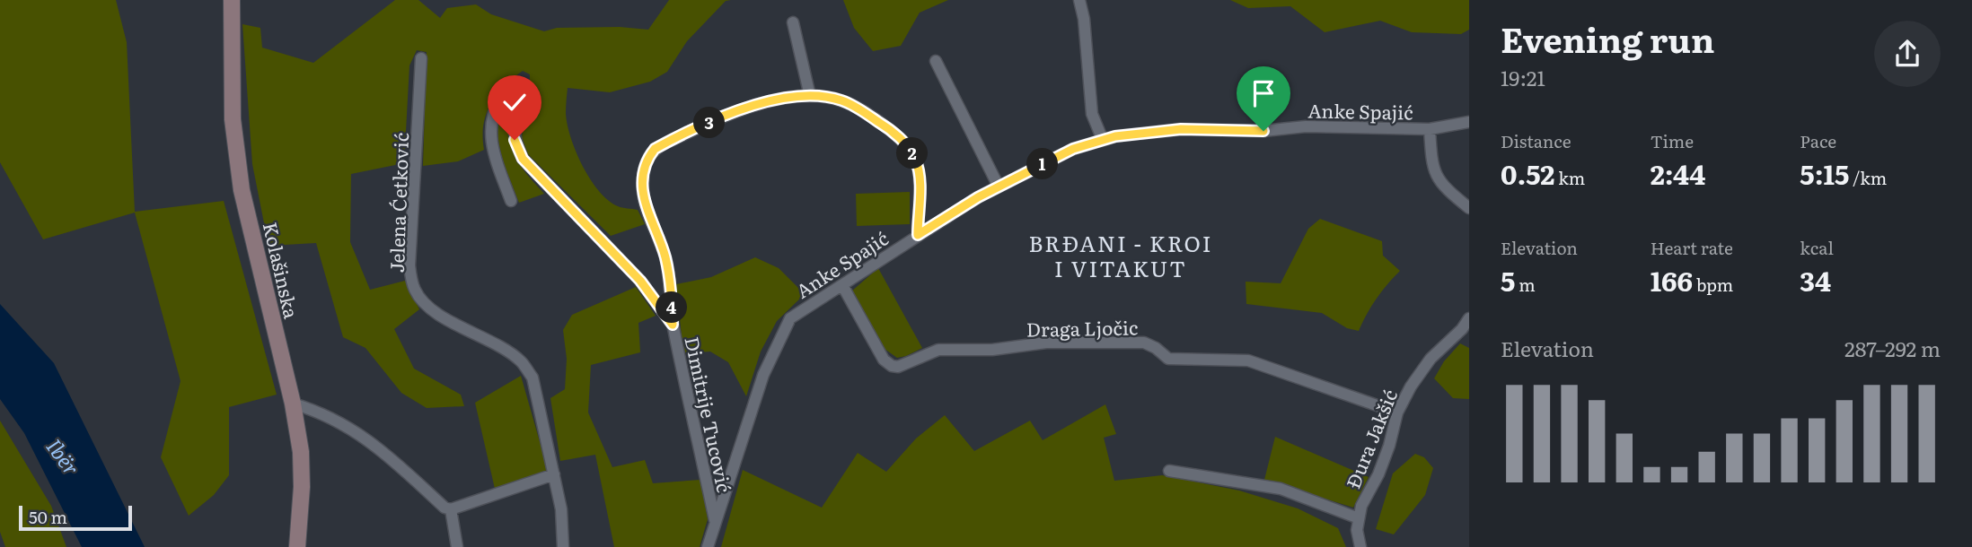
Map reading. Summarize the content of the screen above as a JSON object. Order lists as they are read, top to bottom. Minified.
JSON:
{"streets":{"main road":["Kolašinska"],"street":["Anke Spajić","Jelena Ćetković","Draga Ljočic","Dimitrije Tucović","Ðura Jakšić"]},"crossings":[["Anke Spajić","Draga Ljočic"],["Anke Spajić","Dimitrije Tucović"],["Draga Ljočic","Ðura Jakšić"]],"districts":["BRĐANI - KROI I VITAKUT"],"water":["Ibër"],"scale_bar":"50 m","page":{"heading":["Evening run","19:21"],"pins":["3","2","1","4"],"stats":[["Distance","0.52 km"],["Time","2:44"],["Pace","5:15 /km"],["Elevation","5 m"],["Heart rate","166 bpm"],["kcal","34"]],"chart":["Elevation","287–292 m"],"scale":"50 m"}}
